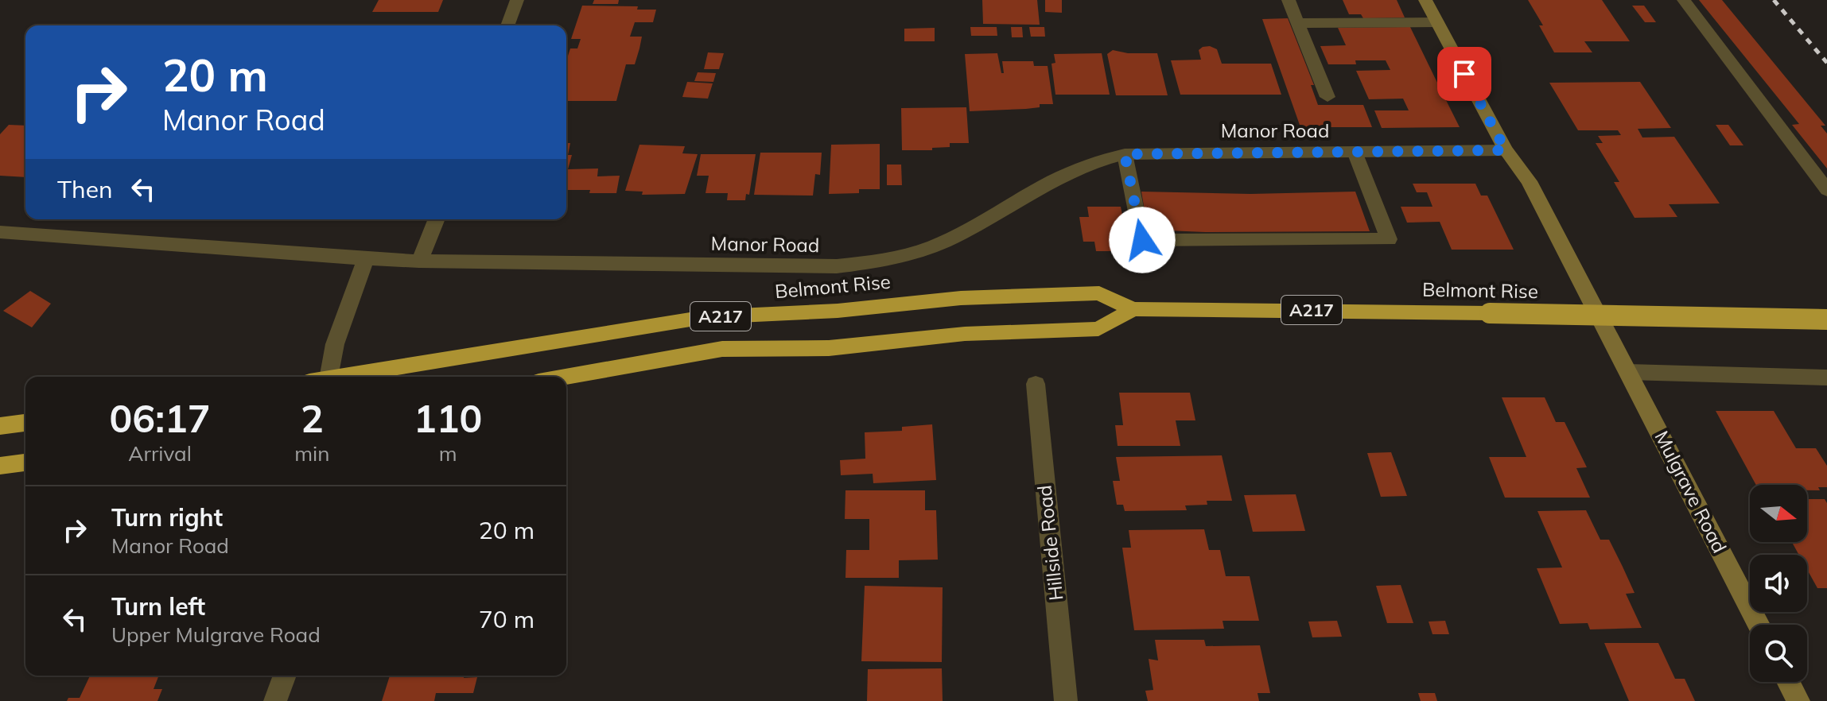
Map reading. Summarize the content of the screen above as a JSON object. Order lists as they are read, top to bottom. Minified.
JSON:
{"streets":{"highway":["Belmont Rise","A217"],"street":["Manor Road","Mulgrave Road","Hillside Road"]},"crossings":[["Manor Road","Mulgrave Road"],["Belmont Rise","A217"]],"north":"right","page":{"turn":["20 m","Manor Road"],"then":"Then","eta":["06:17","Arrival","2","min","110","m"],"list":[{"name":"Turn right","note":"Manor Road","value":"20 m"},{"name":"Turn left","note":"Upper Mulgrave Road","value":"70 m"}]}}
